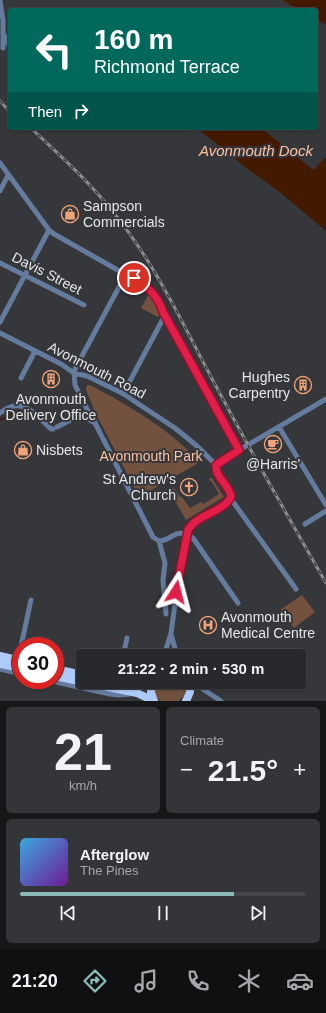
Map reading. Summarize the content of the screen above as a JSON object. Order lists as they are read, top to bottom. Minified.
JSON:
{"streets":{"street":["Davis Street","Avonmouth Road"]},"water":["Avonmouth Dock"],"parks":["Avonmouth Park"],"places":{"shop":["Sampson Commercials","Nisbets"],"building":["Avonmouth Delivery Office","Hughes Carpentry"],"cafe":["@Harris'"],"church":["St Andrew's Church"],"hospital":["Avonmouth Medical Centre"]},"page":{"turn":["160 m","Richmond Terrace"],"then":"Then","limit":"30","trip":"21:22 · 2 min · 530 m","tile":[["21","km/h"],"Climate"],"heat":["−","21.5°","+"],"song":["Afterglow","The Pines"],"tabs":"21:20"}}
